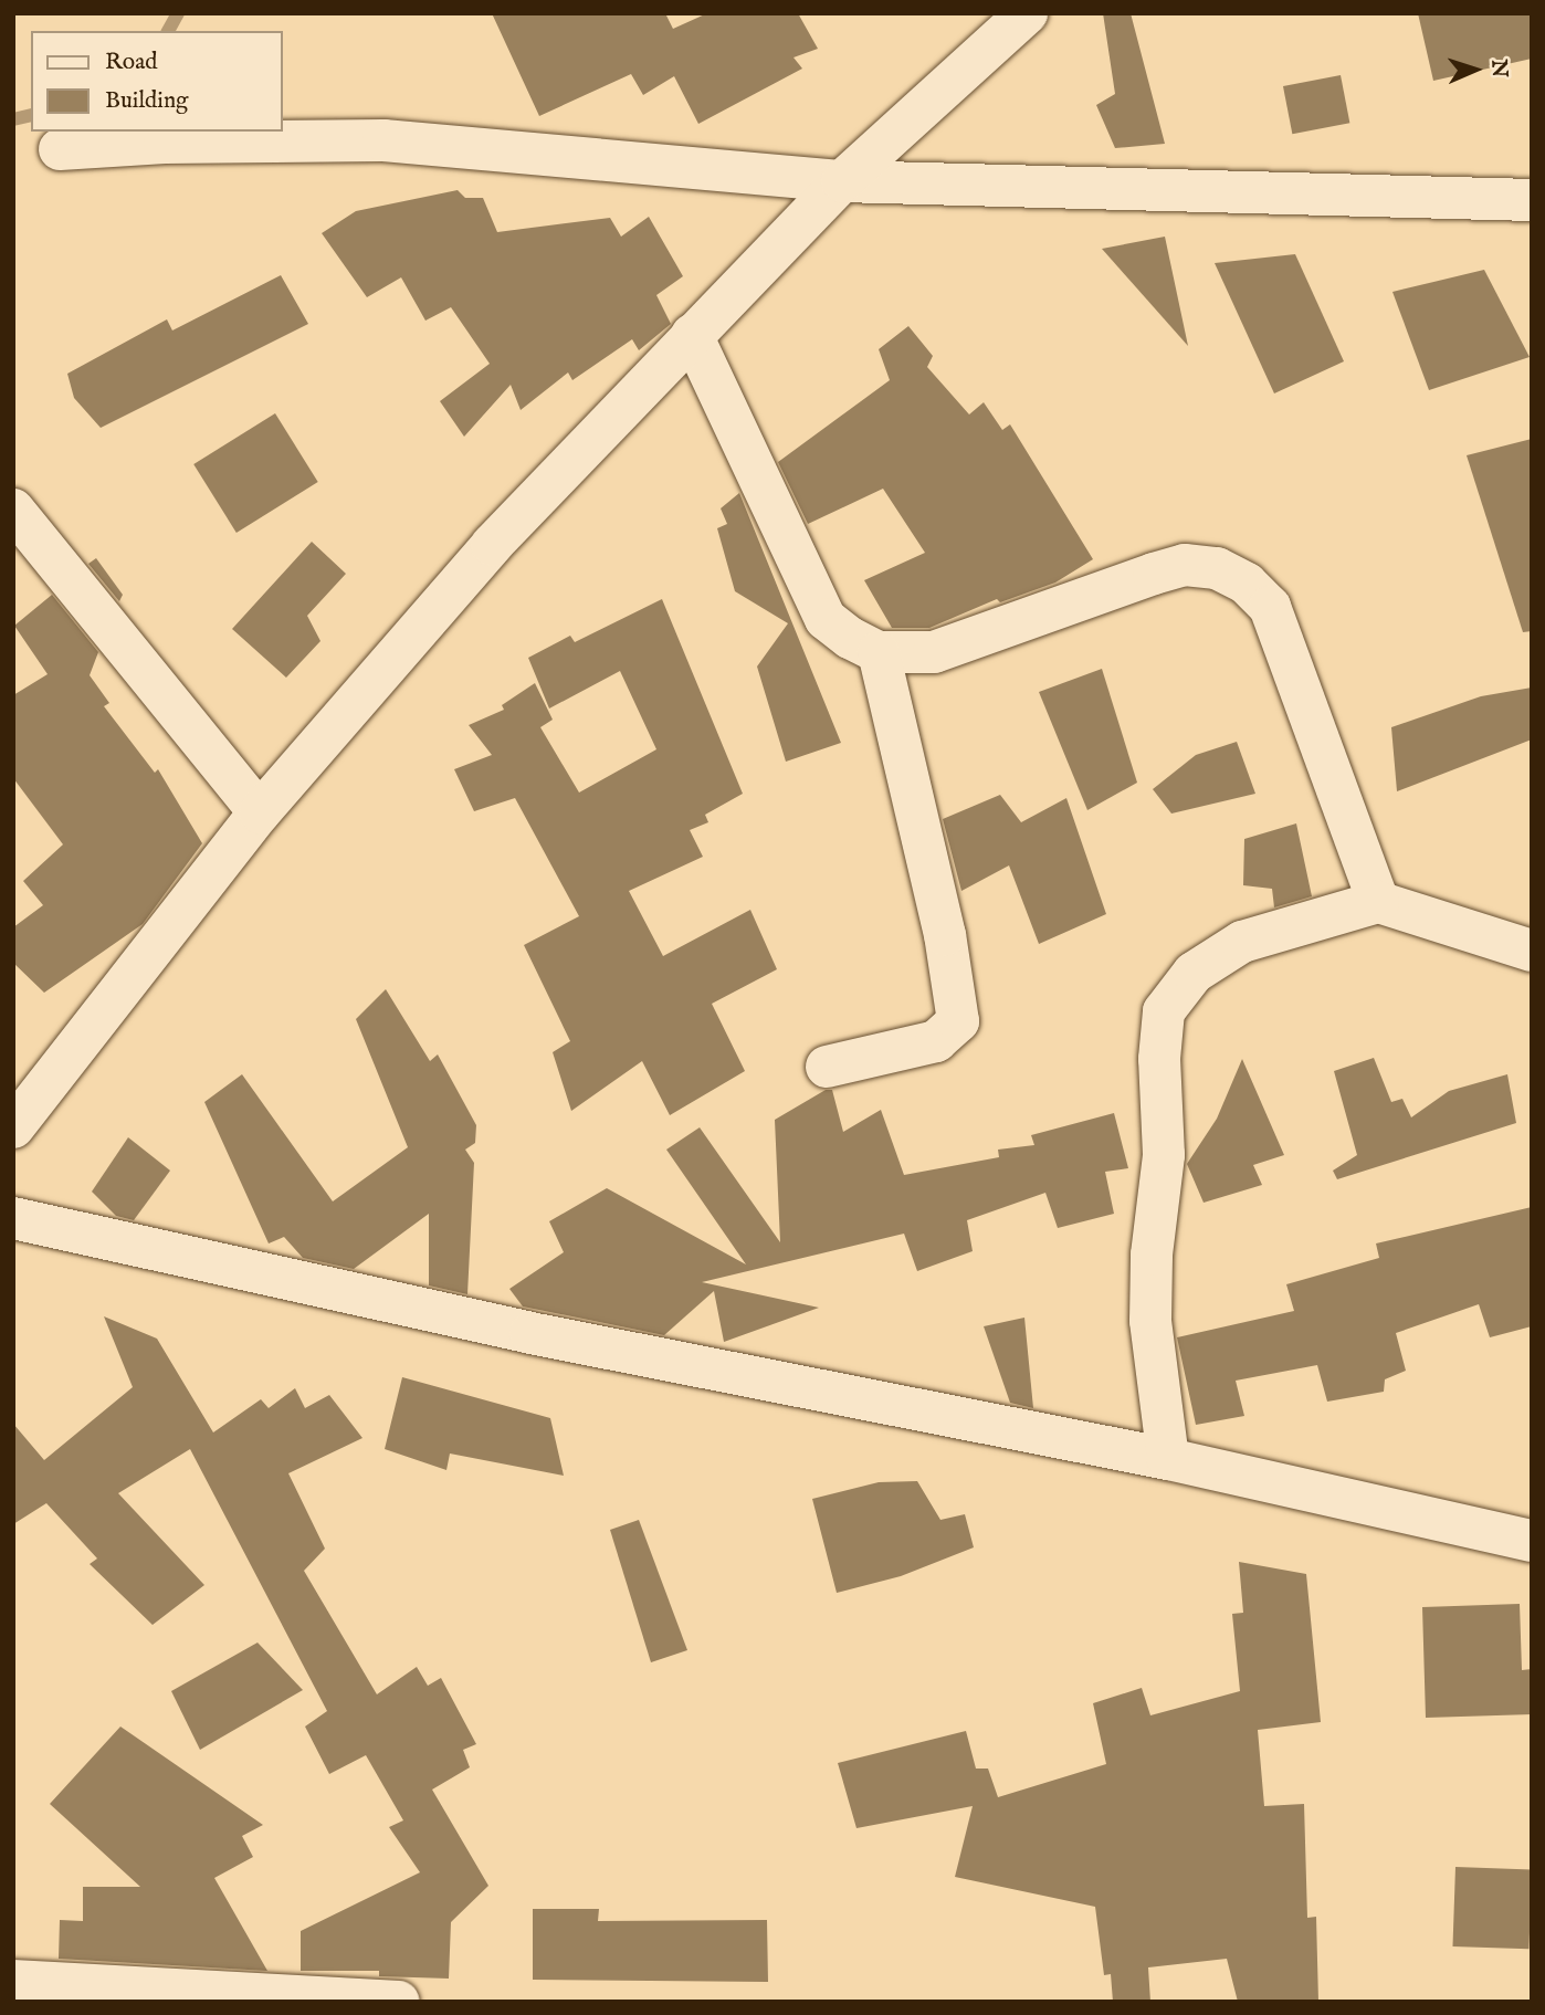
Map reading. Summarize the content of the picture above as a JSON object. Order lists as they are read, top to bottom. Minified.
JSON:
{"legend":["Road","Building"],"north":"right"}
